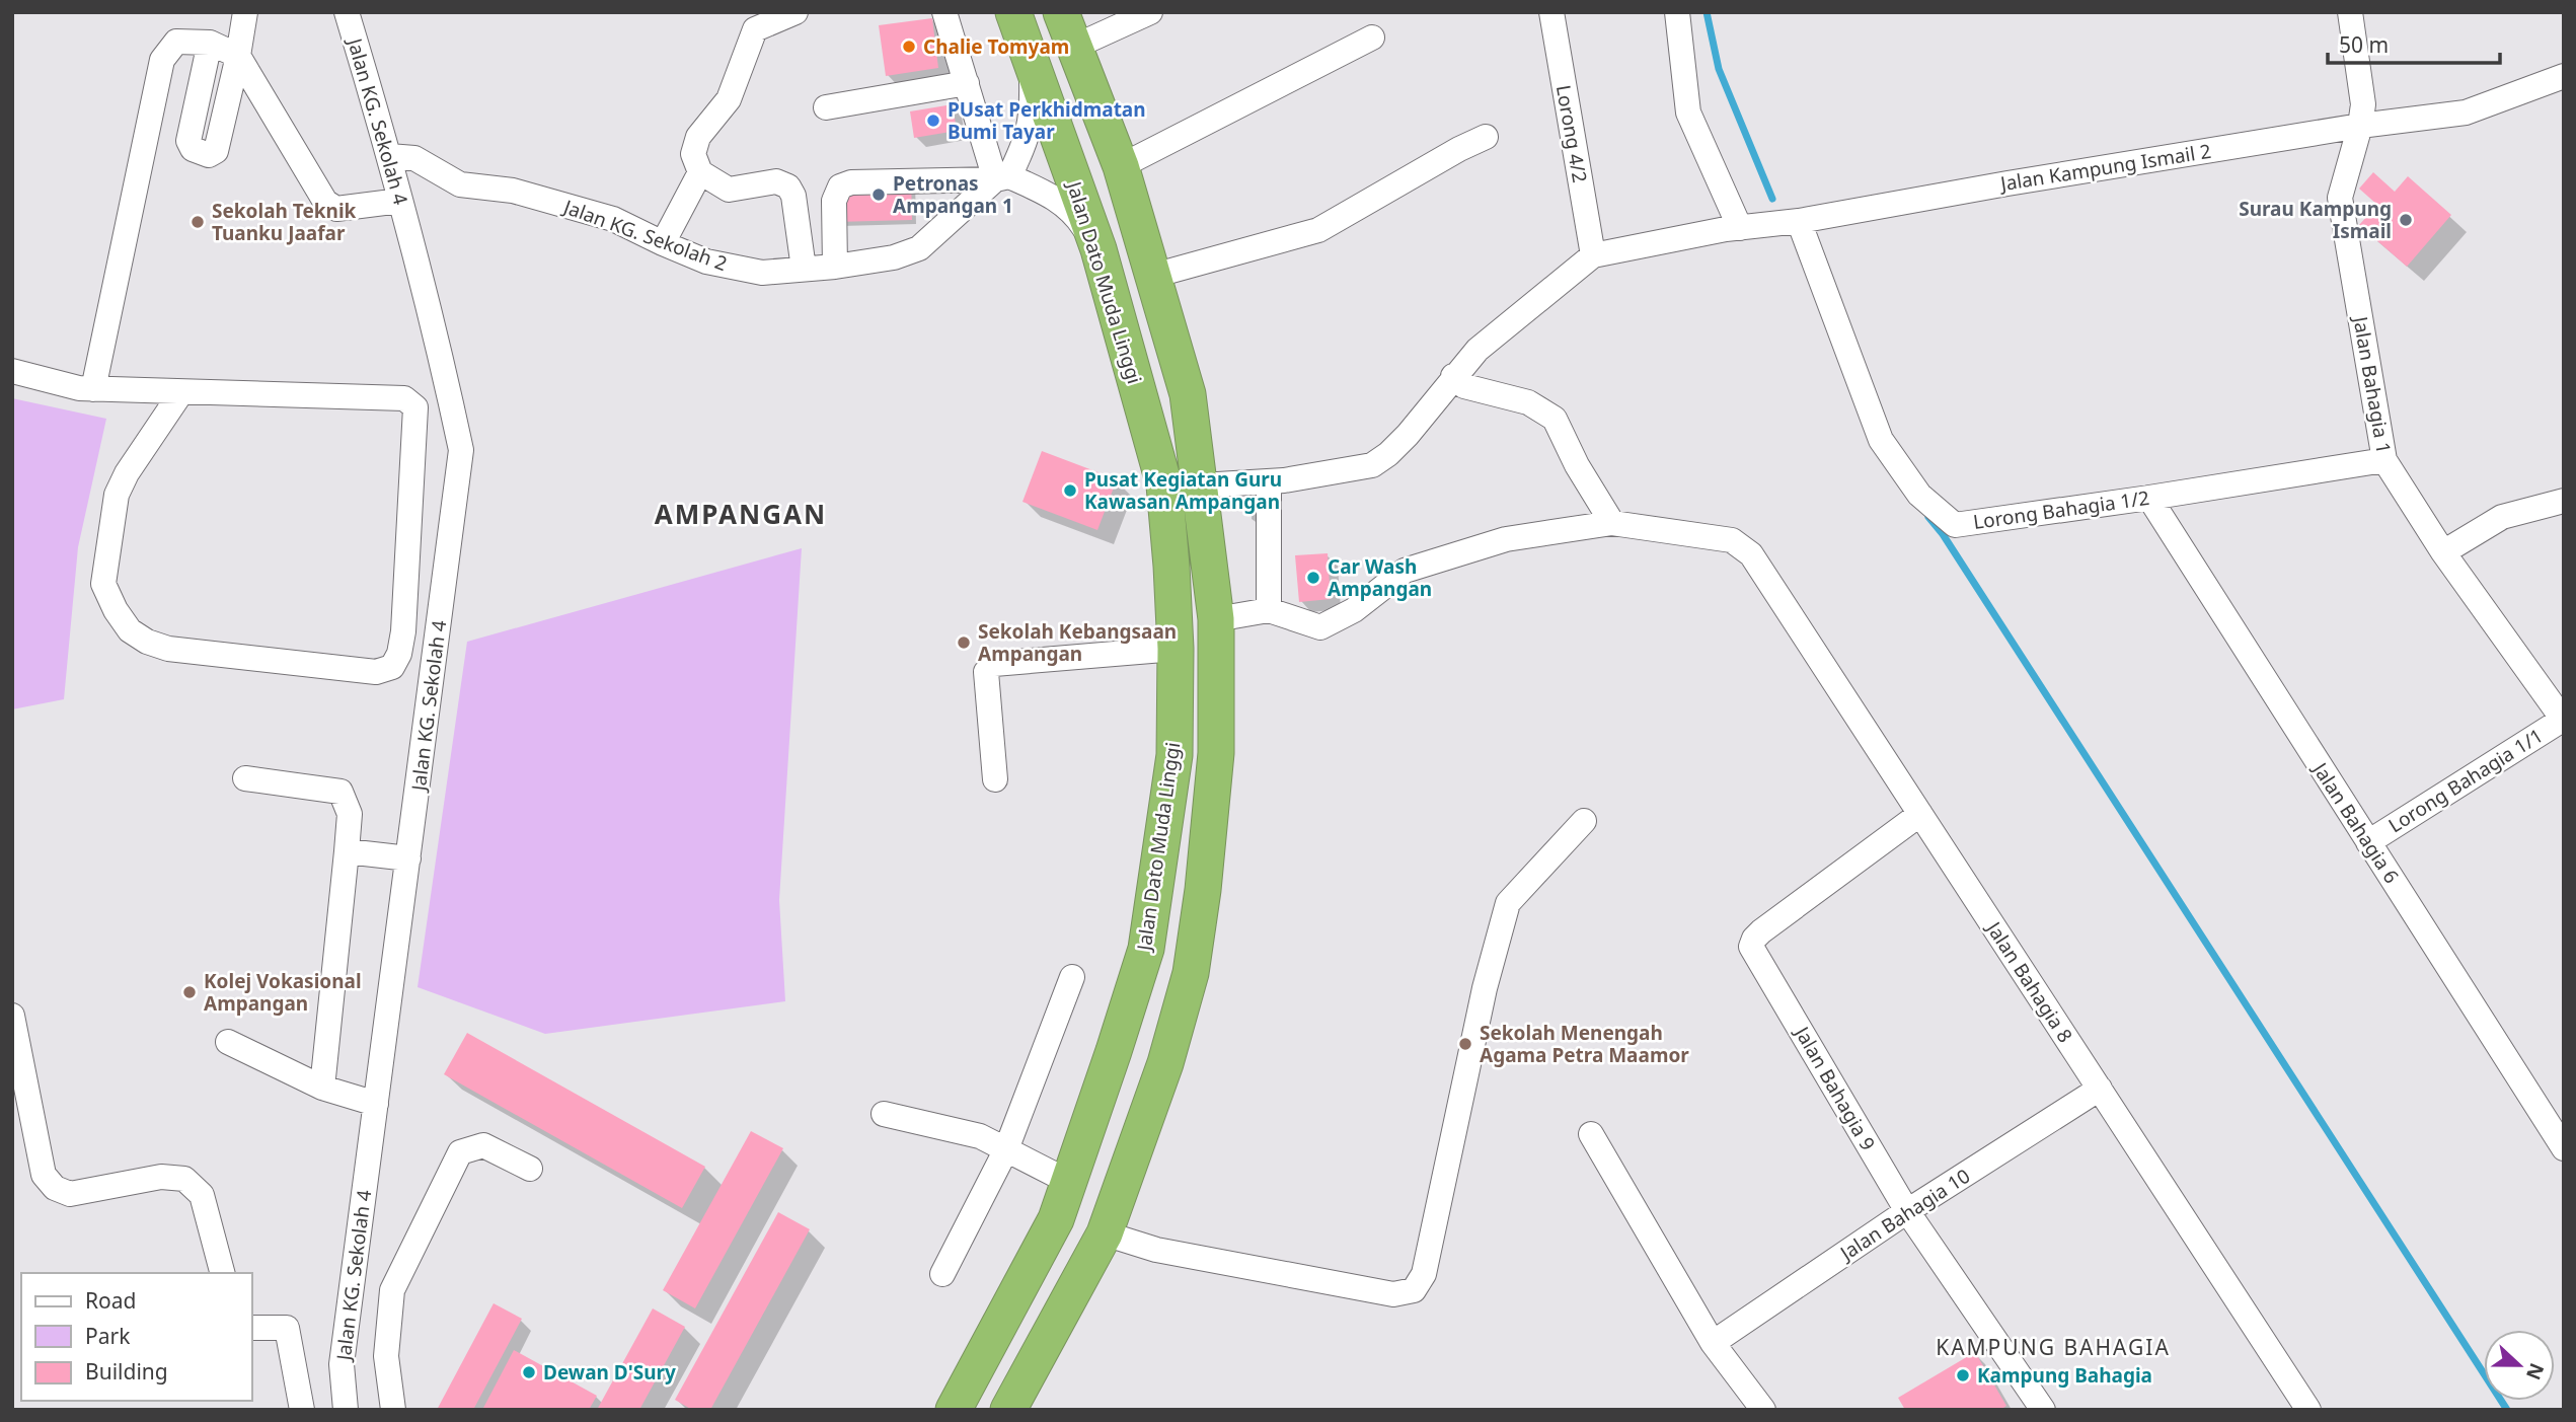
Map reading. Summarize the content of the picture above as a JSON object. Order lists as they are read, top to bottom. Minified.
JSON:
{"streets":{"highway":["Jalan Dato Muda Linggi"],"street":["Jalan KG. Sekolah 4","Lorong 4/2","Jalan Kampung Ismail 2","Jalan KG. Sekolah 2","Jalan Bahagia 1","Lorong Bahagia 1/2","Lorong Bahagia 1/1","Jalan Bahagia 6","Jalan Bahagia 8","Jalan Bahagia 9","Jalan Bahagia 10"]},"crossings":[["Jalan KG. Sekolah 4","Jalan KG. Sekolah 2"],["Lorong 4/2","Jalan Kampung Ismail 2"],["Jalan Kampung Ismail 2","Jalan Bahagia 1"],["Jalan Kampung Ismail 2","Lorong Bahagia 1/2"],["Jalan KG. Sekolah 2","Jalan Dato Muda Linggi"],["Jalan Bahagia 1","Lorong Bahagia 1/2"],["Jalan Bahagia 1","Lorong Bahagia 1/1"],["Lorong Bahagia 1/2","Jalan Bahagia 6"],["Lorong Bahagia 1/1","Jalan Bahagia 6"],["Jalan Bahagia 8","Jalan Bahagia 9"],["Jalan Bahagia 8","Jalan Bahagia 10"],["Jalan Bahagia 9","Jalan Bahagia 10"]],"districts":["AMPANGAN","KAMPUNG BAHAGIA"],"places":["Chalie Tomyam","PUsat Perkhidmatan Bumi Tayar","Petronas Ampangan 1","Surau Kampung Ismail","Sekolah Teknik Tuanku Jaafar","Pusat Kegiatan Guru Kawasan Ampangan","Car Wash Ampangan","Sekolah Kebangsaan Ampangan","Kolej Vokasional Ampangan","Sekolah Menengah Agama Petra Maamor","Dewan D'Sury","Kampung Bahagia"],"legend":["Road","Park","Building"],"scale_bar":"50 m","north":"right"}
